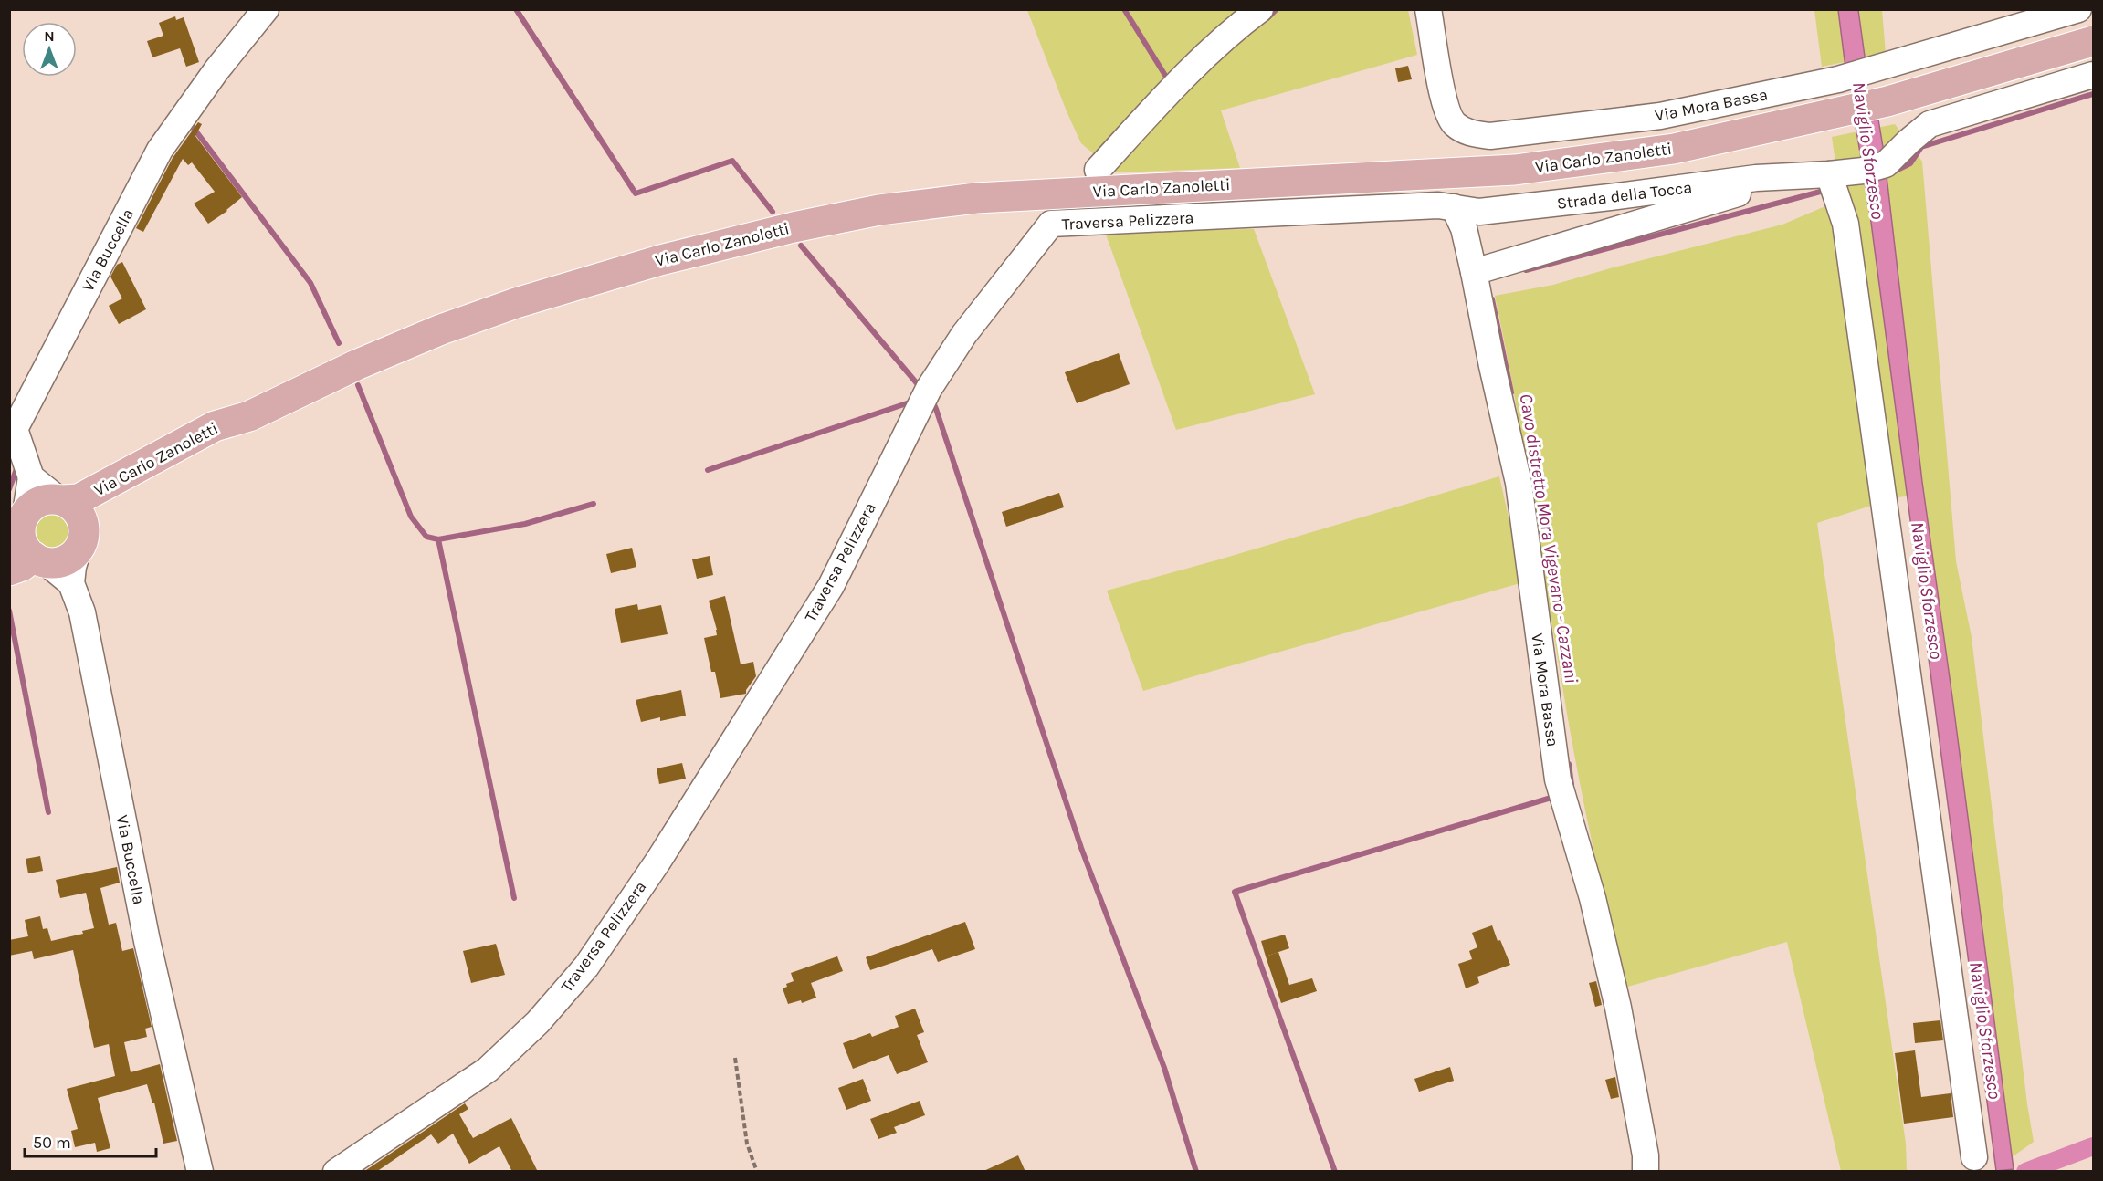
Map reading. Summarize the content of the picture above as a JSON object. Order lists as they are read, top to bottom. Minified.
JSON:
{"streets":{"main road":["Via Carlo Zanoletti"],"street":["Via Mora Bassa","Strada della Tocca","Traversa Pelizzera","Via Buccella"]},"crossings":[["Via Mora Bassa","Strada della Tocca"],["Via Mora Bassa","Traversa Pelizzera"],["Strada della Tocca","Traversa Pelizzera"]],"water":["Naviglio Sforzesco","Cavo distretto Mora Vigevano - Cazzani"],"scale_bar":"50 m","north":"top"}
